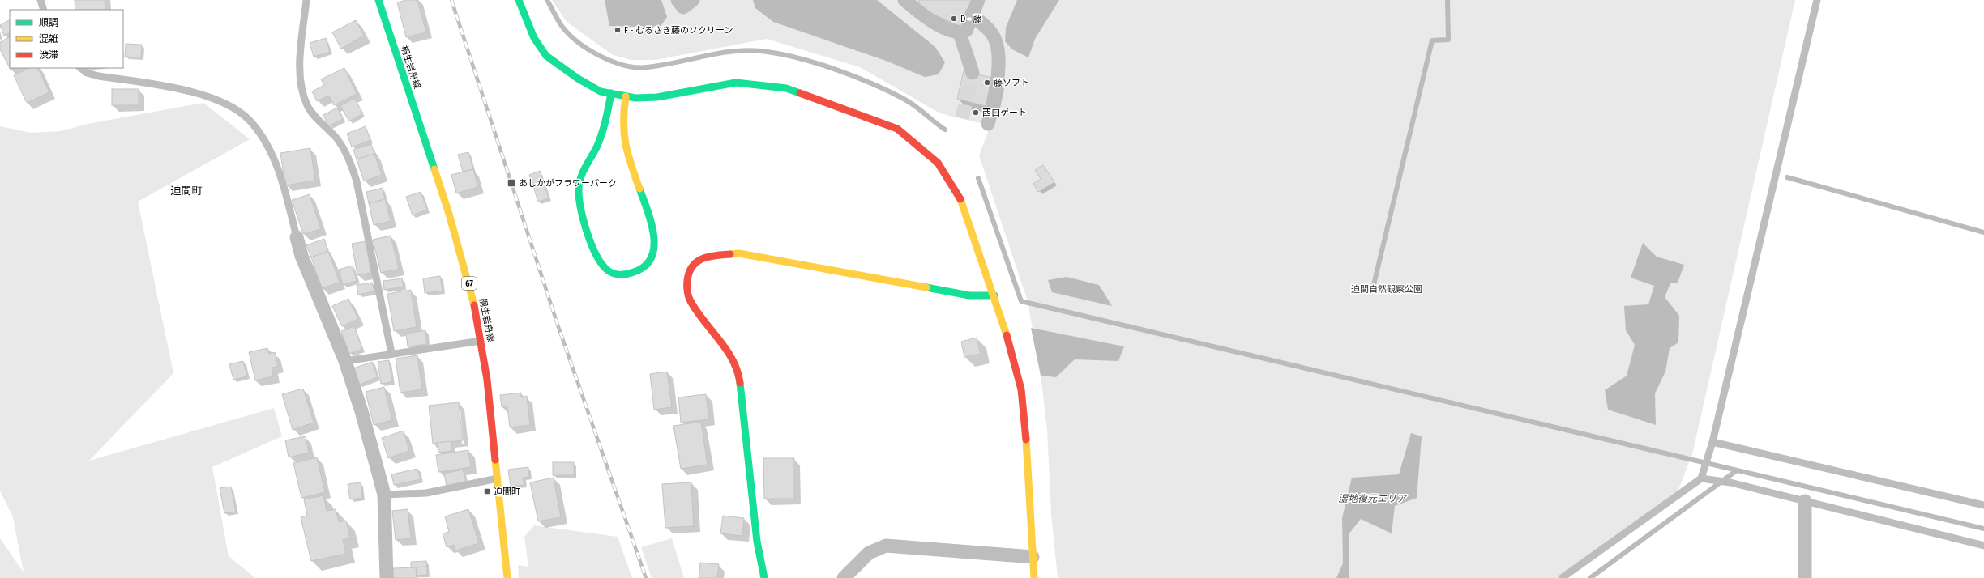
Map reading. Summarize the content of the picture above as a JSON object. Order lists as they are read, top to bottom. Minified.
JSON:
{"streets":{"street":["桐生岩舟線","67"]},"districts":["迫間町"],"water":["湿地復元エリア"],"parks":["迫間自然観察公園"],"places":{"other":["D - 藤","F - むるさき藤のソクリーン","藤ソフト","西口ゲート"],"transit":["あしかがフラワーパーク","迫間町"]},"legend":["順調","混雑","渋滞"]}
